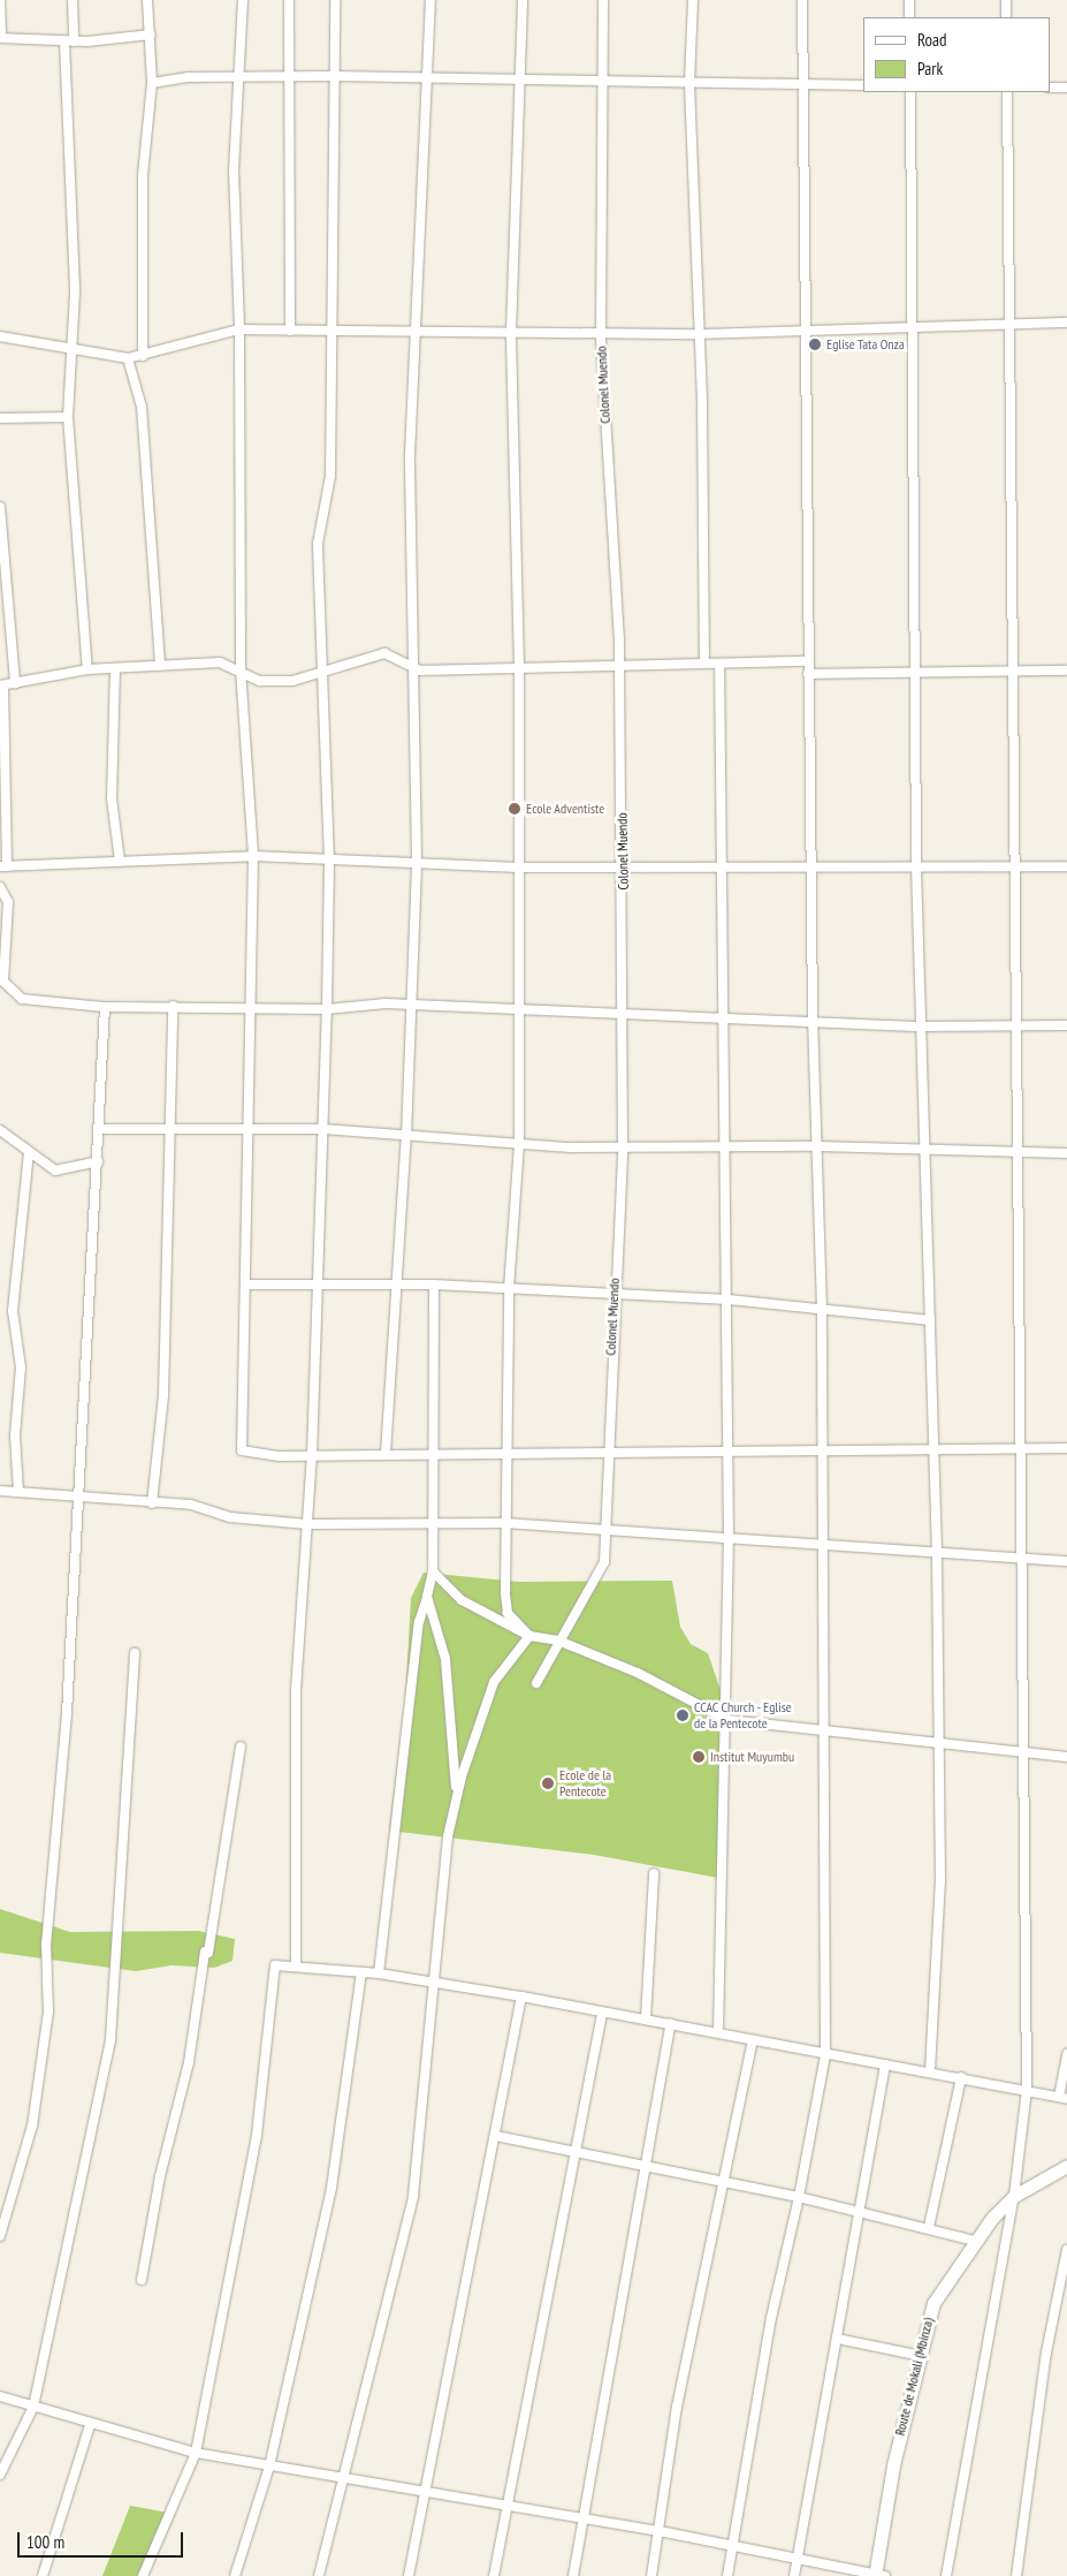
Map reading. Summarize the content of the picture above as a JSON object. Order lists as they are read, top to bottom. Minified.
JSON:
{"streets":{"street":["Colonel Muendo","Route de Mokali (Mbinza)"]},"places":["Eglise Tata Onza","Ecole Adventiste","CCAC Church - Eglise de la Pentecote","Institut Muyumbu","Ecole de la Pentecote"],"legend":["Road","Park"],"scale_bar":"100 m"}
